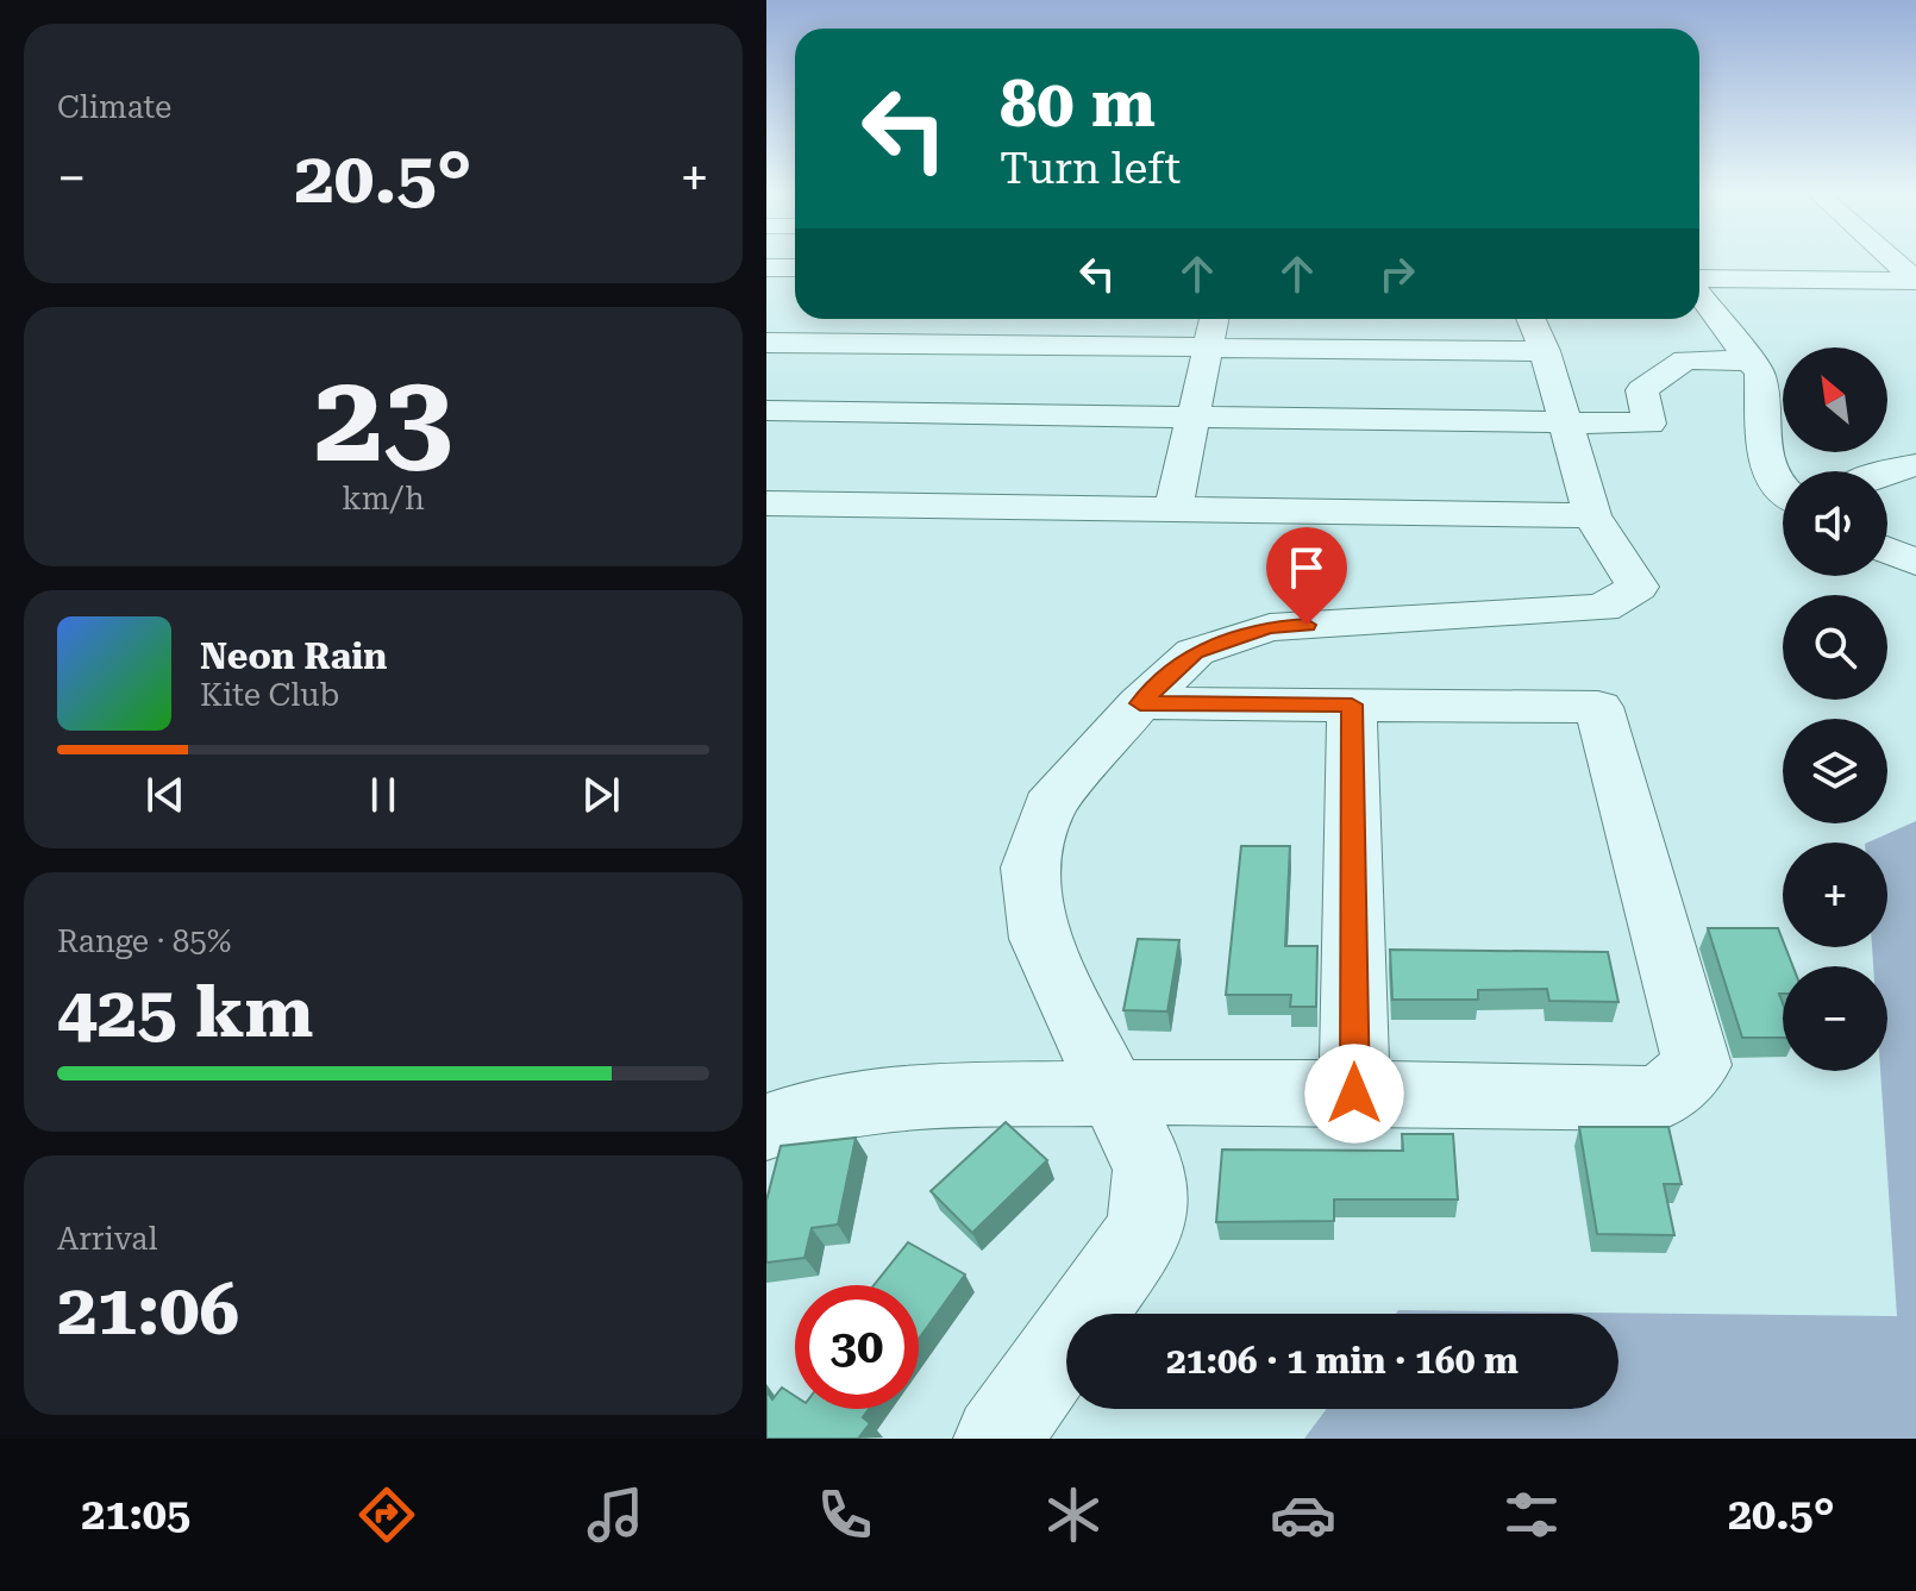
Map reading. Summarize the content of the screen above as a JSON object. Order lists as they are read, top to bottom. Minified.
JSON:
{"north":"top left","page":{"tile":["Climate",["23","km/h"],["Range · 85%","425 km"],["Arrival","21:06"]],"turn":["80 m","Turn left"],"heat":["−","20.5°","+"],"map_buttons":["+","−"],"song":["Neon Rain","Kite Club"],"limit":"30","trip":"21:06 · 1 min · 160 m","tabs":["21:05","20.5°"]}}
